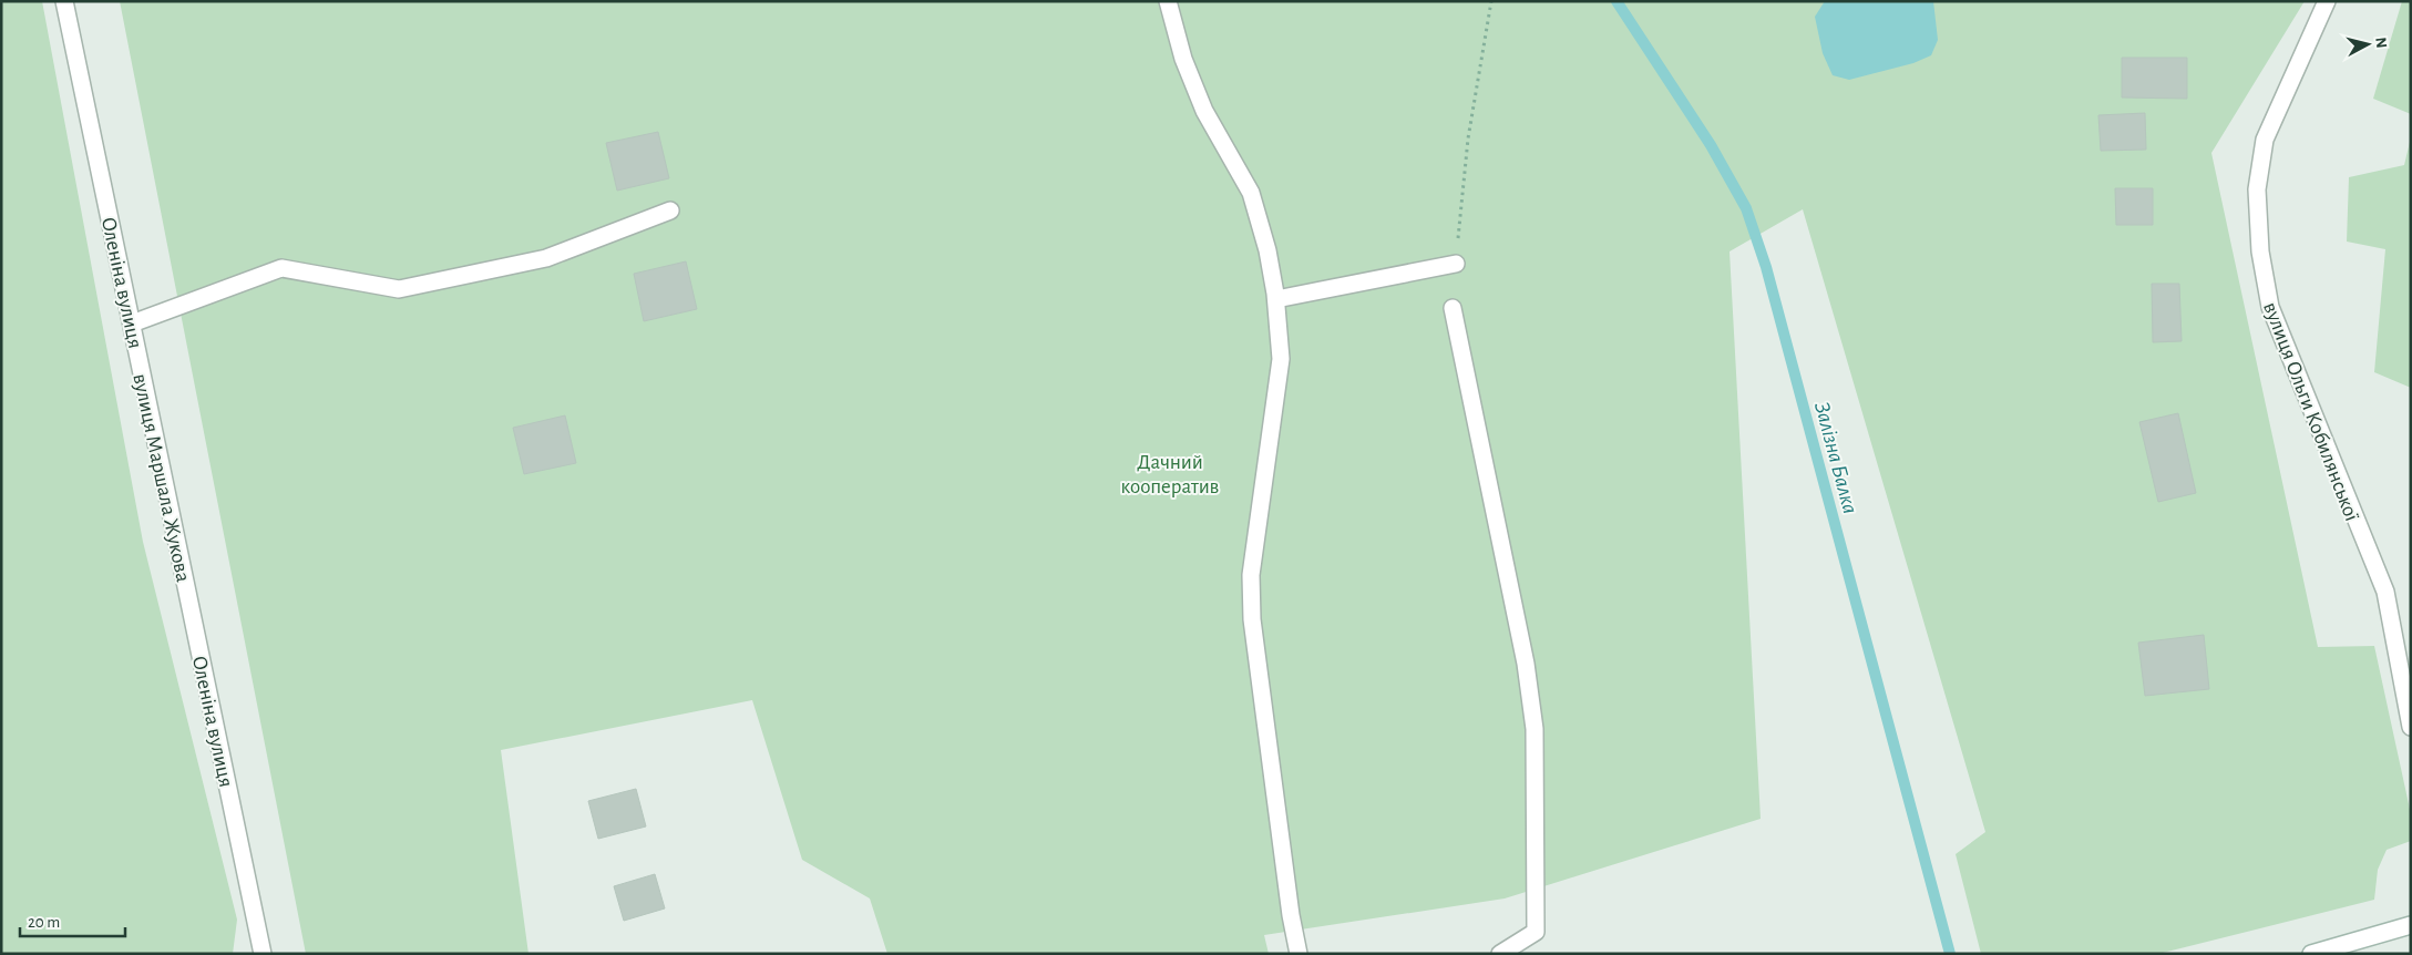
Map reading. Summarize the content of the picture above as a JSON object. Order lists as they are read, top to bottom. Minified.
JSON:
{"streets":{"street":["вулиця Ольги Кобилянської","вулиця Маршала Жукова"]},"water":["Залізна Балка"],"parks":["Дачний кооператив"],"scale_bar":"20 m","north":"right"}
